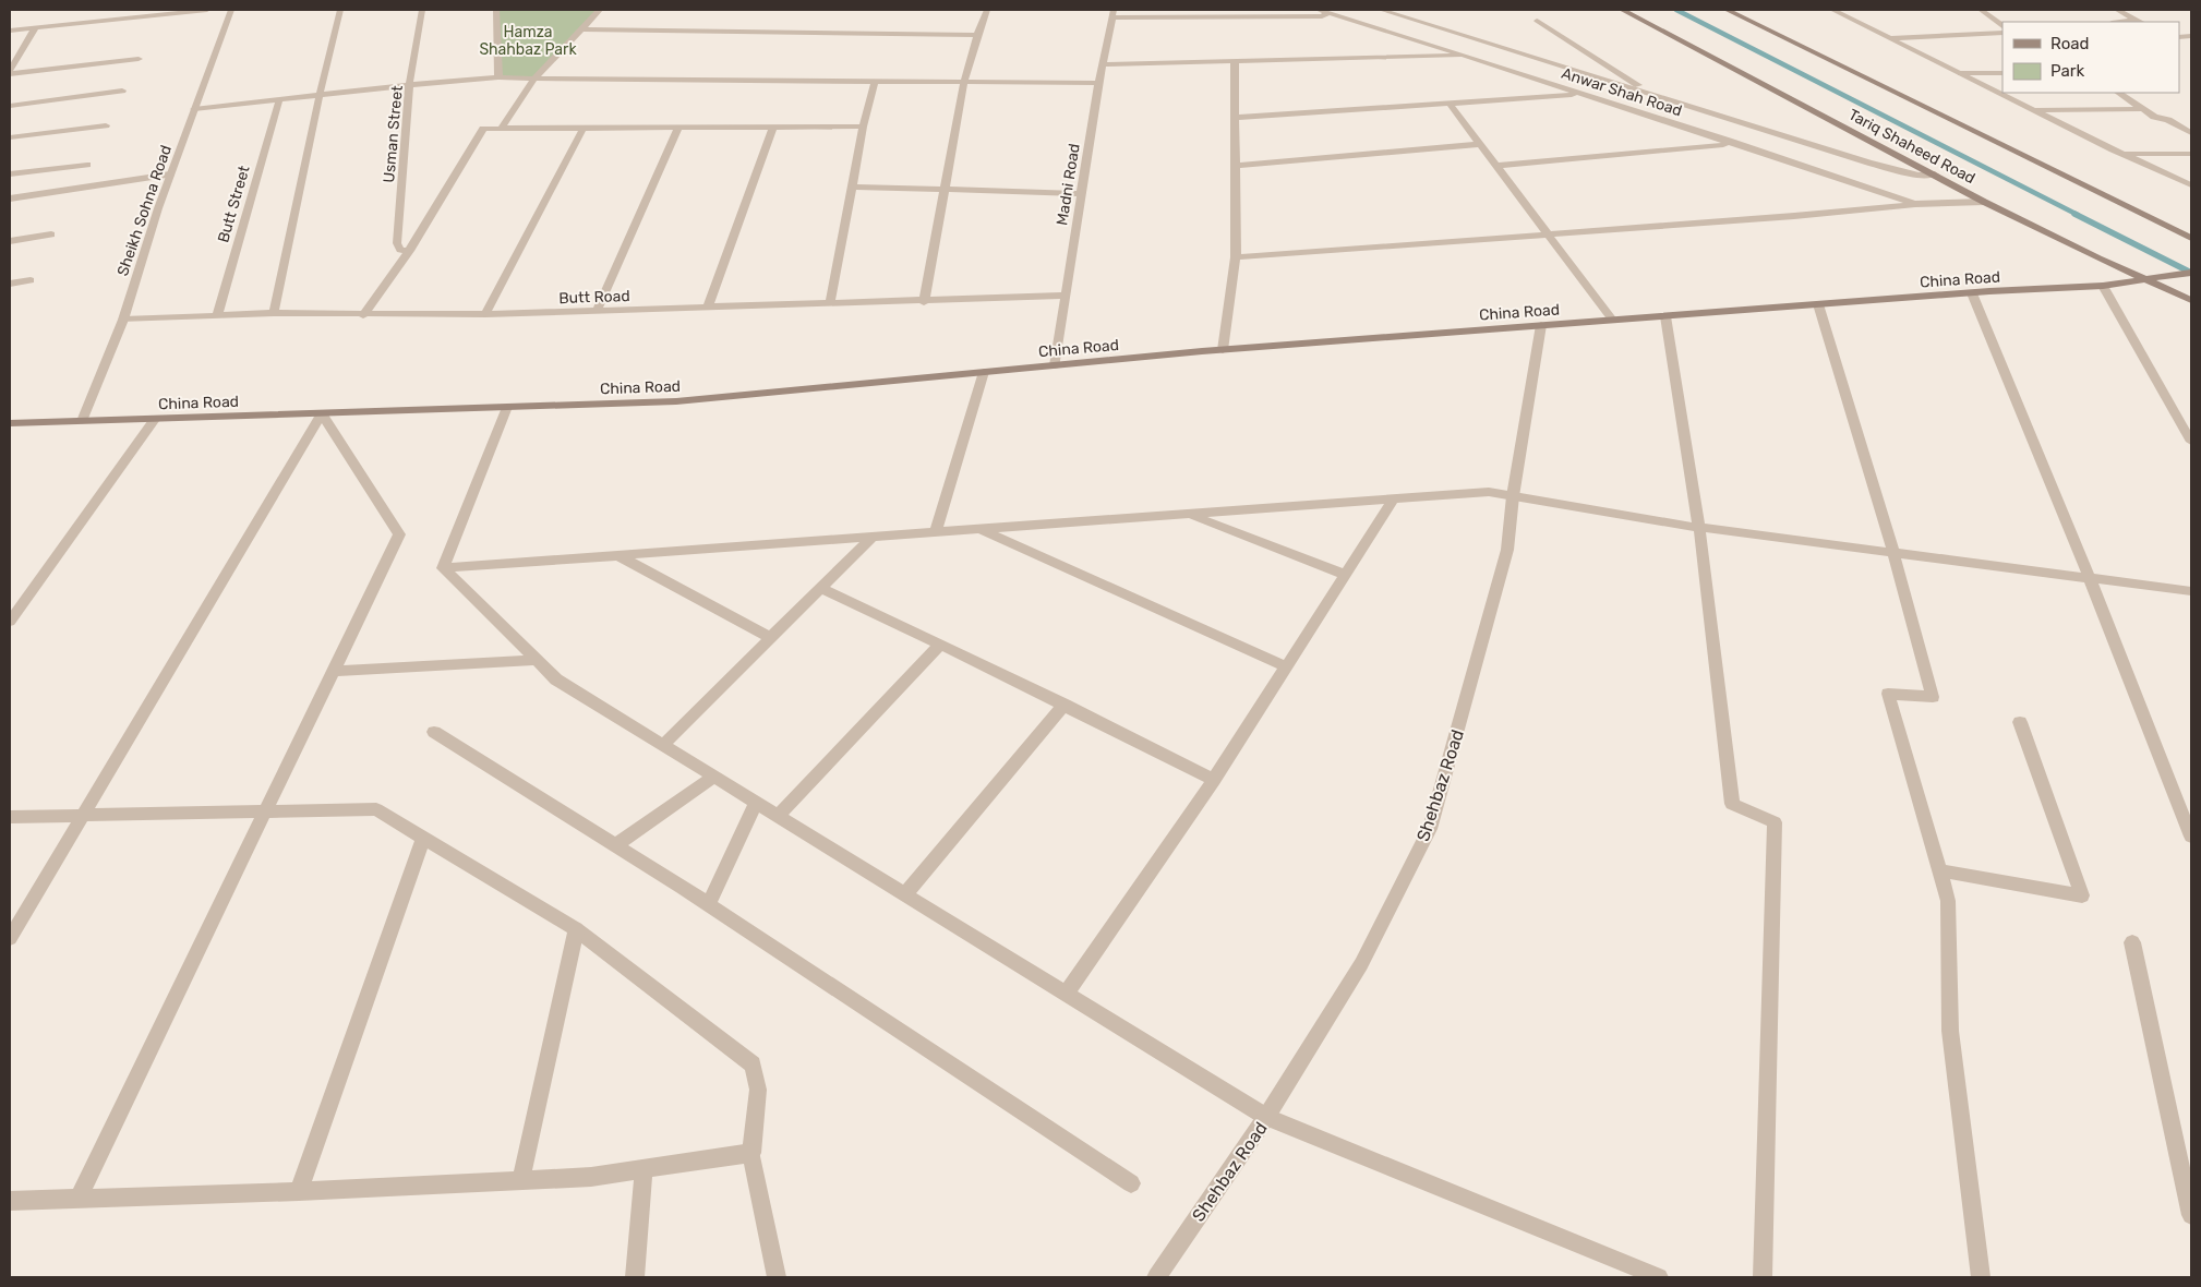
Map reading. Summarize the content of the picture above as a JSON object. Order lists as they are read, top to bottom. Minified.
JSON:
{"streets":{"main road":["Tariq Shaheed Road","China Road"],"street":["Anwar Shah Road","Usman Street","Madni Road","Butt Street","Sheikh Sohna Road","Butt Road","Shehbaz Road"]},"crossings":[["Anwar Shah Road","Tariq Shaheed Road"],["Tariq Shaheed Road","China Road"],["Madni Road","China Road"],["Madni Road","Butt Road"],["Butt Street","Butt Road"],["Sheikh Sohna Road","China Road"],["Sheikh Sohna Road","Butt Road"],["China Road","Shehbaz Road"]],"parks":["Hamza Shahbaz Park"],"legend":["Road","Park"]}
